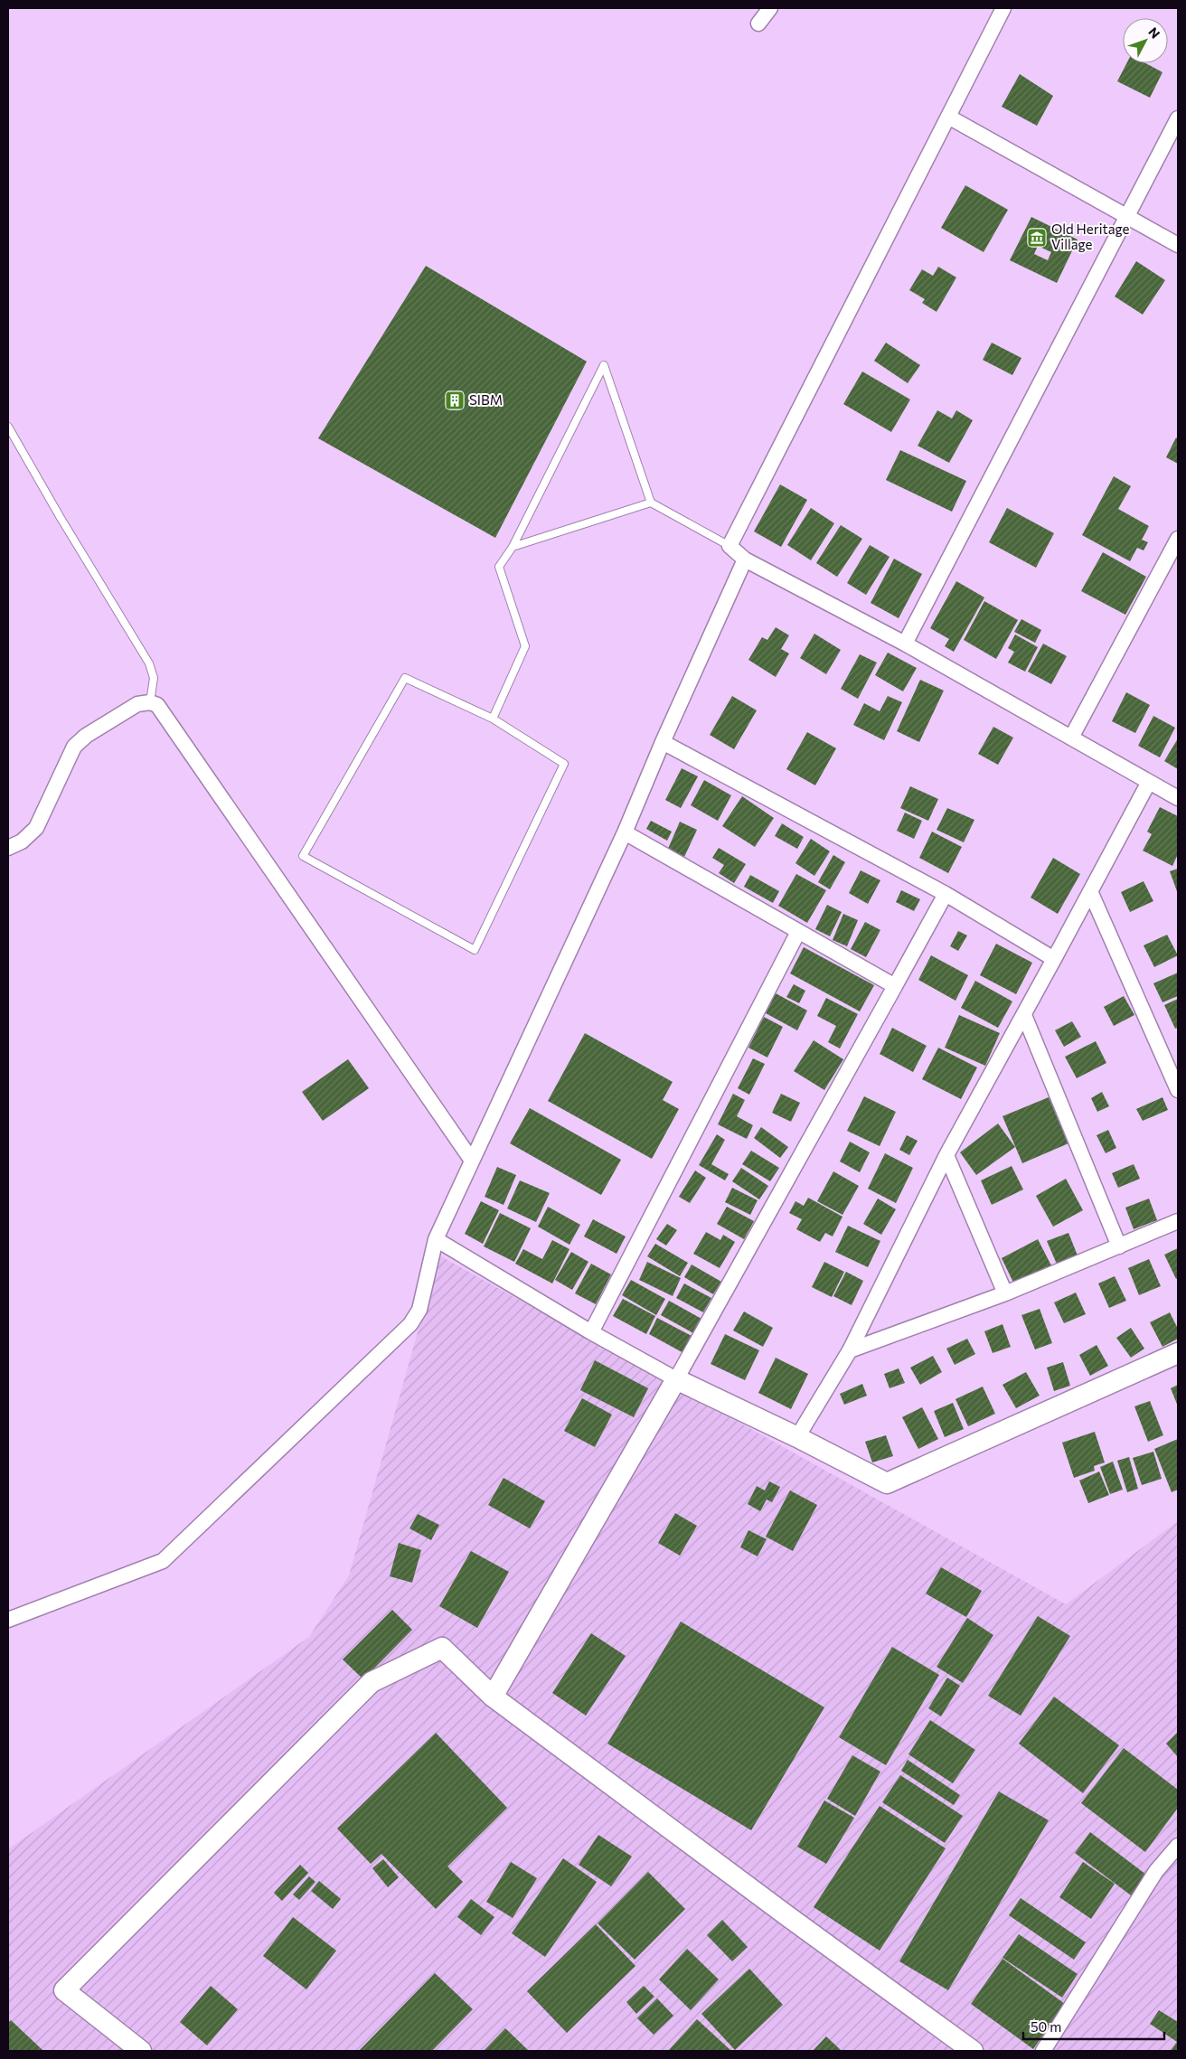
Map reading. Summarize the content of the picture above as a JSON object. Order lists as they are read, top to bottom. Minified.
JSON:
{"places":{"museum":["Old Heritage Village"],"building":["SIBM"]},"scale_bar":"50 m","north":"top right"}
